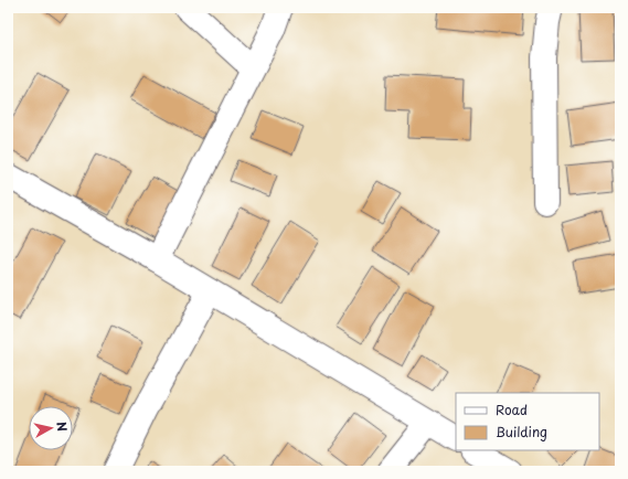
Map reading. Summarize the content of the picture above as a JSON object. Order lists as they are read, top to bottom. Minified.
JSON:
{"legend":["Road","Building"],"north":"right"}
